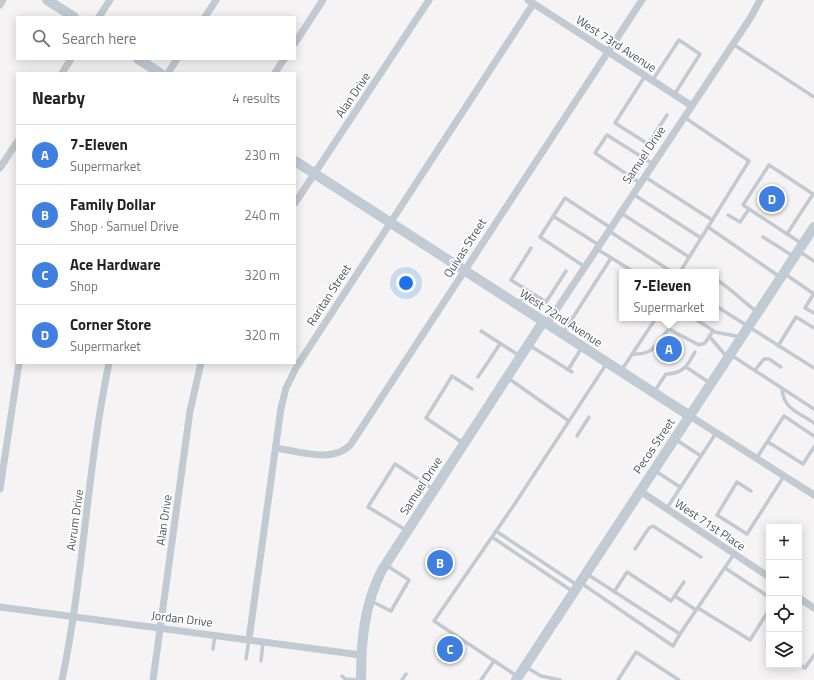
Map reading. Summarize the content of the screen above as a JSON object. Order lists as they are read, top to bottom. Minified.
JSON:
{"streets":{"main road":["Samuel Drive","West 72nd Avenue","Pecos Street"],"street":["West 73rd Avenue","Alan Drive","Quivas Street","Raritan Street","Avrum Drive","West 71st Place","Jordan Drive"]},"crossings":[["West 73rd Avenue","Samuel Drive"],["West 73rd Avenue","Quivas Street"],["West 73rd Avenue","Raritan Street"],["Alan Drive","West 72nd Avenue"],["Alan Drive","Jordan Drive"],["Samuel Drive","West 72nd Avenue"],["Samuel Drive","Jordan Drive"],["Quivas Street","Raritan Street"],["Quivas Street","West 72nd Avenue"],["Raritan Street","West 72nd Avenue"],["Raritan Street","Jordan Drive"],["West 72nd Avenue","Pecos Street"],["Pecos Street","West 71st Place"],["Avrum Drive","Jordan Drive"]],"page":{"search":"Search here","heading":["Nearby","4 results"],"list":[{"mark":"A","name":"7-Eleven","note":"Supermarket","value":"230 m"},{"mark":"B","name":"Family Dollar","note":"Shop · Samuel Drive","value":"240 m"},{"mark":"C","name":"Ace Hardware","note":"Shop","value":"320 m"},{"mark":"D","name":"Corner Store","note":"Supermarket","value":"320 m"}],"pins":["D","A","B","C"],"popup":["7-Eleven","Supermarket"],"map_buttons":["+","−"]}}
